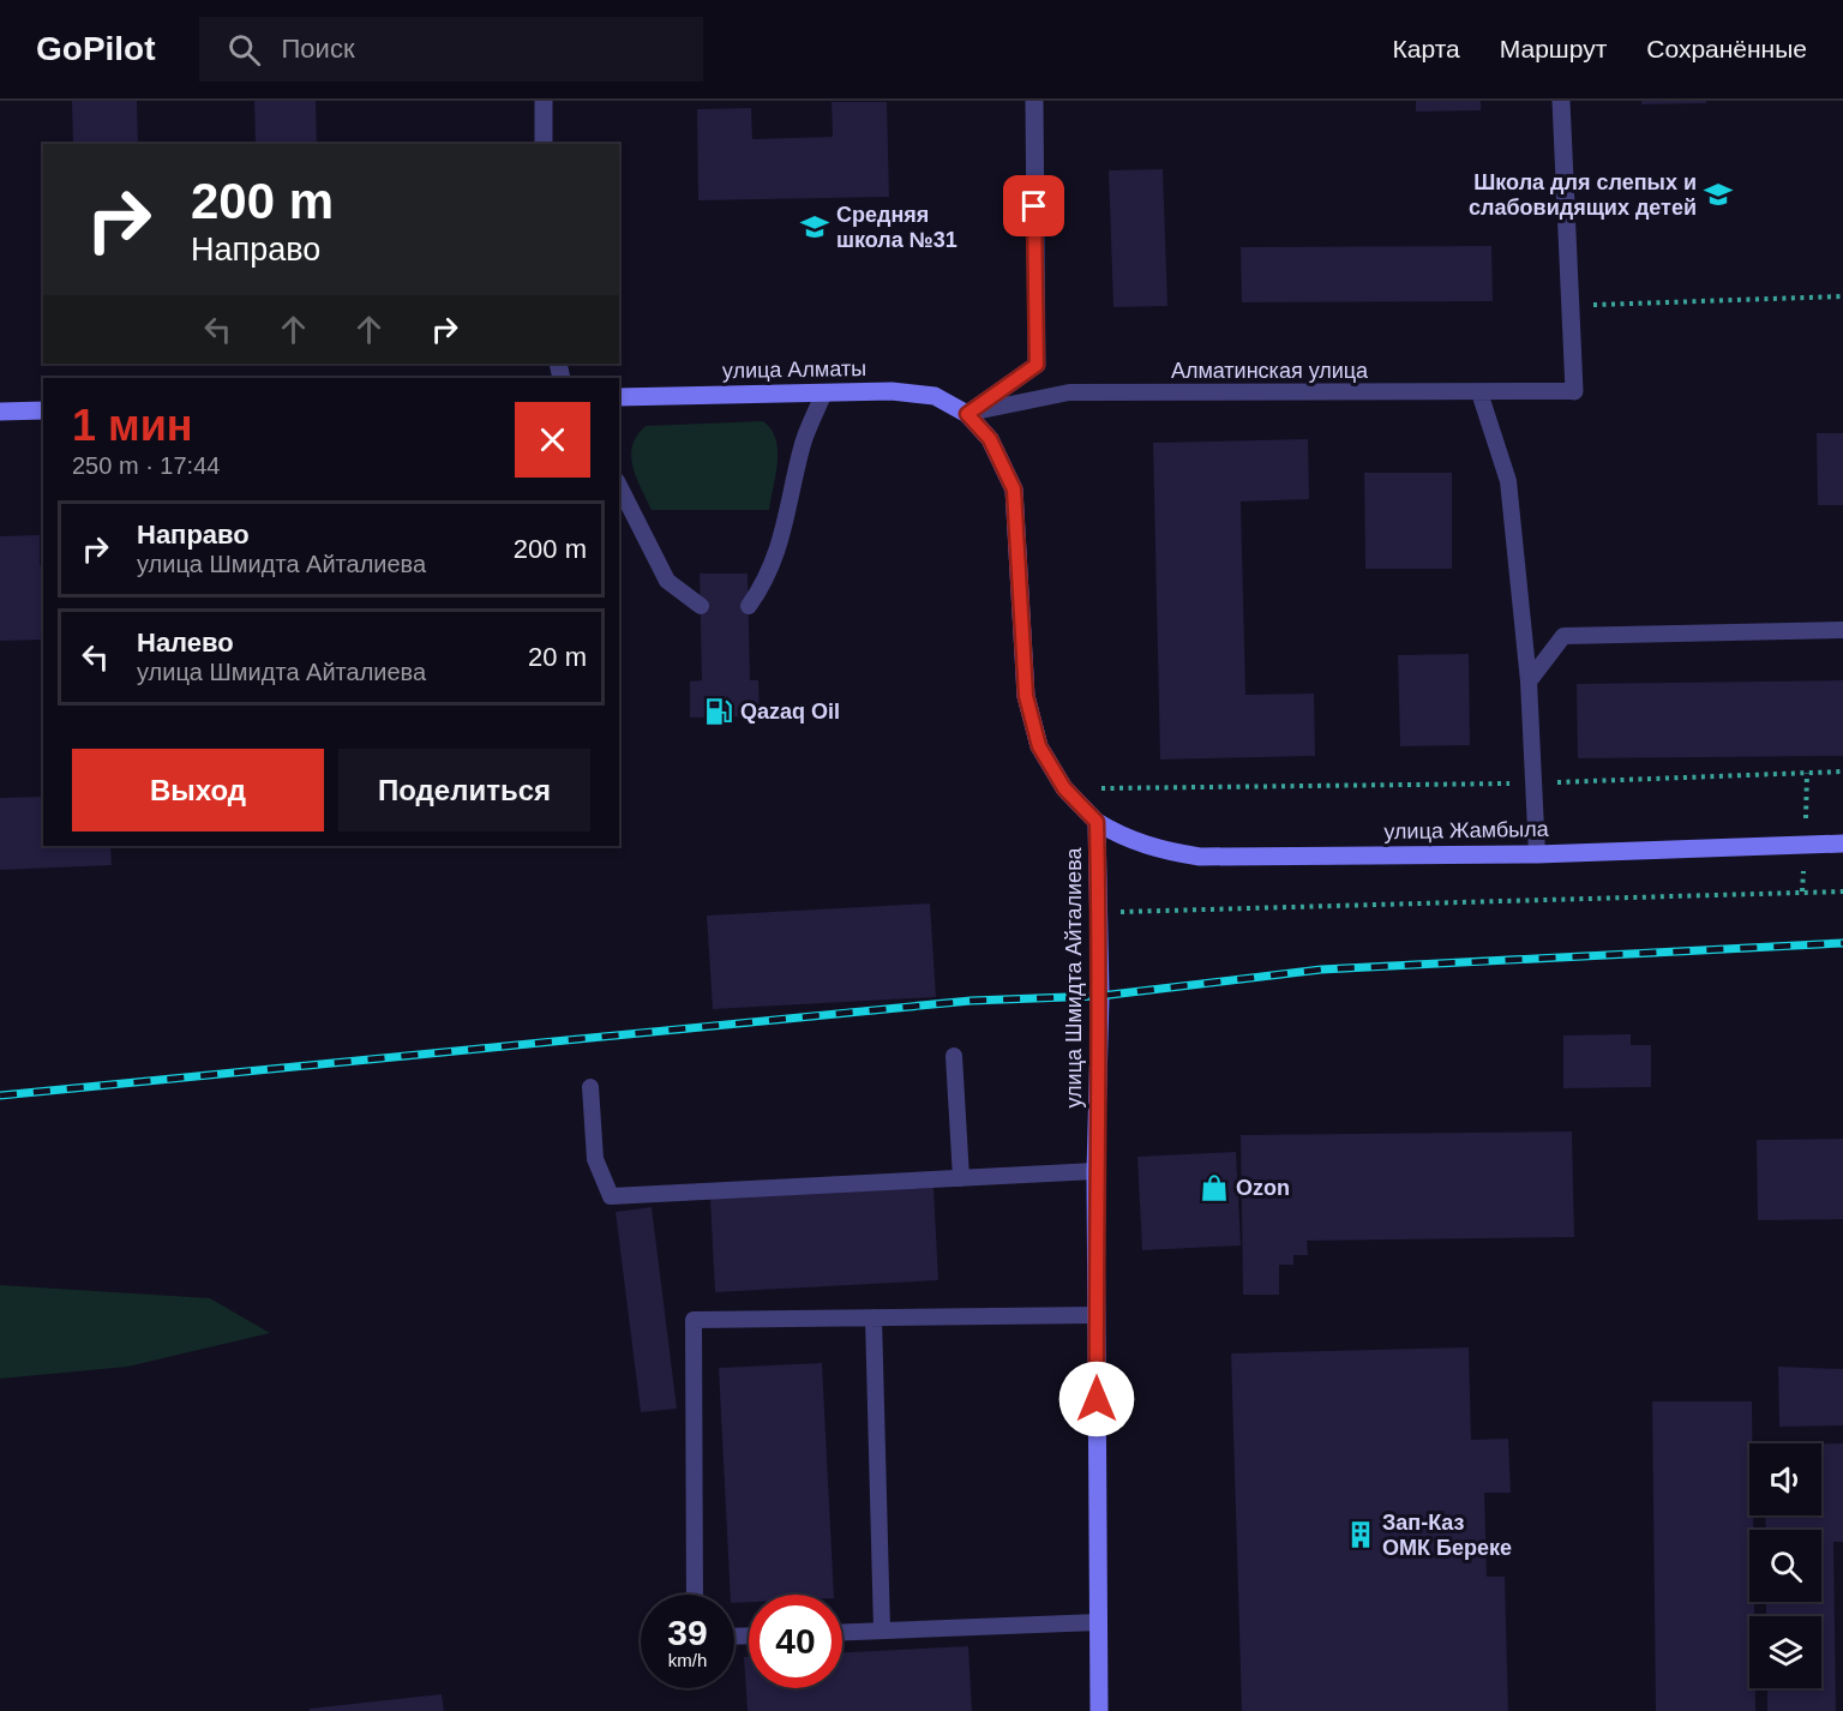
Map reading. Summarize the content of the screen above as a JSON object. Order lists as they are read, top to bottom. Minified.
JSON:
{"streets":{"street":["улица Алматы","улица Жамбыла","улица Шмидта Айталиева"],"lane":["Алматинская улица"]},"crossings":[["улица Алматы","Алматинская улица"],["улица Алматы","улица Шмидта Айталиева"],["Алматинская улица","улица Шмидта Айталиева"],["улица Жамбыла","улица Шмидта Айталиева"]],"places":{"school or university":["Школа для слепых и слабовидящих детей","Средняя школа №31"],"fuel station":["Qazaq Oil"],"shop":["Ozon"],"building":["Зап-Каз ОМК Береке"]},"page":{"header":"GoPilot","search":"Поиск","nav":["Карта","Маршрут","Сохранённые"],"turn":["200 m","Направо"],"heading":["1 мин","250 m · 17:44"],"list":[{"name":"Направо","note":"улица Шмидта Айталиева","value":"200 m"},{"name":"Налево","note":"улица Шмидта Айталиева","value":"20 m"}],"buttons":["Выход","Поделиться"],"speed":"39 km/h","limit":"40"}}
